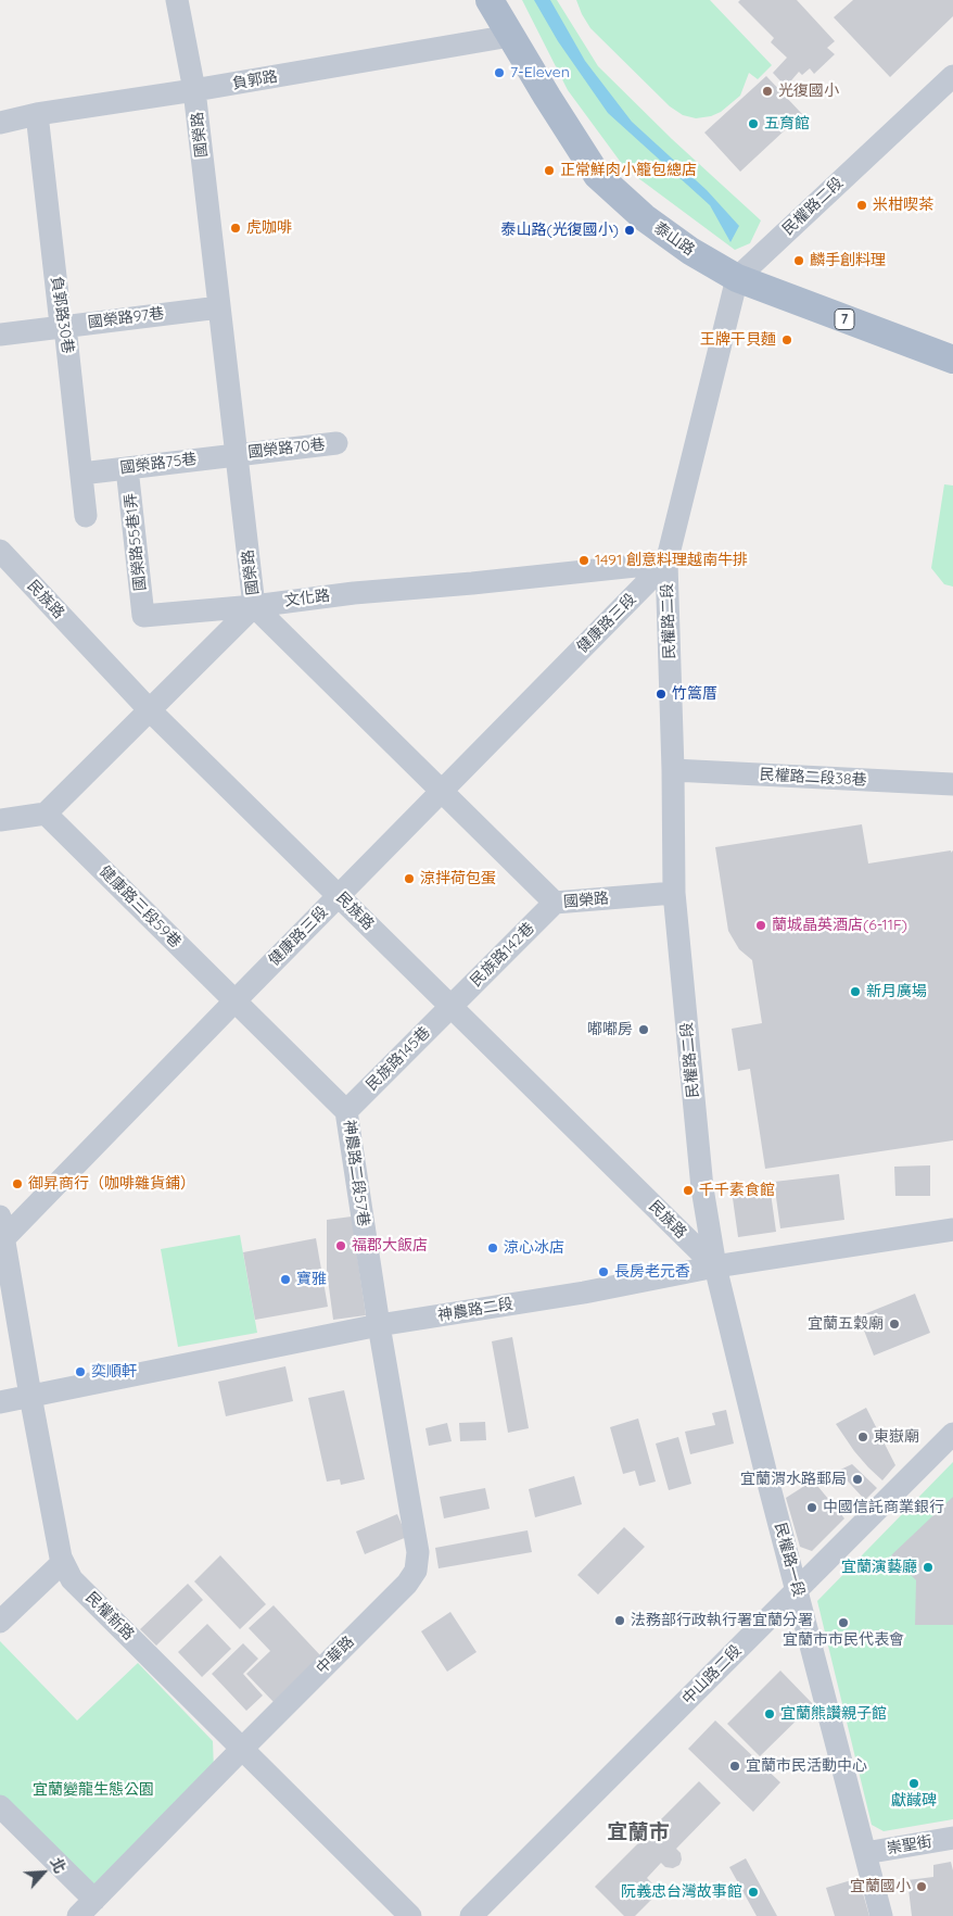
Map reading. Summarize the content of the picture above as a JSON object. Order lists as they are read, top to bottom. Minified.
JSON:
{"streets":{"main road":["泰山路","7"],"street":["負郭路","國榮路","民權路二段","負郭路30巷","國榮路97巷","國榮路70巷","國榮路75巷","國榮路55巷1弄","文化路","民族路","健康路三段","民權路二段38巷","健康路三段59巷","民族路142巷","民族路145巷","神農路二段57巷","神農路二段","民權路一段","民權新路","中華路","中山路二段","崇聖街"]},"crossings":[["負郭路","國榮路"],["負郭路","泰山路"],["負郭路","負郭路30巷"],["國榮路","民權路二段"],["國榮路","國榮路97巷"],["國榮路","國榮路70巷"],["國榮路","國榮路75巷"],["國榮路","文化路"],["國榮路","健康路三段"],["國榮路","民族路142巷"],["民權路二段","泰山路"],["民權路二段","文化路"],["民權路二段","民族路"],["民權路二段","健康路三段"],["民權路二段","民權路二段38巷"],["民權路二段","神農路二段"],["民權路二段","民權路一段"],["負郭路30巷","國榮路97巷"],["負郭路30巷","國榮路75巷"],["國榮路70巷","國榮路75巷"],["國榮路75巷","國榮路55巷1弄"],["國榮路55巷1弄","文化路"],["文化路","健康路三段"],["民族路","健康路三段"],["民族路","民族路142巷"],["民族路","民族路145巷"],["民族路","神農路二段"],["民族路","民權路一段"],["健康路三段","健康路三段59巷"],["健康路三段","神農路二段57巷"],["健康路三段","民權新路"],["健康路三段59巷","神農路二段57巷"],["民族路142巷","民族路145巷"],["民族路145巷","神農路二段57巷"],["神農路二段57巷","神農路二段"],["神農路二段57巷","中華路"],["神農路二段","民權路一段"],["神農路二段","民權新路"],["神農路二段","中華路"],["民權路一段","中山路二段"],["民權路一段","崇聖街"],["民權新路","中華路"]],"districts":["宜蘭市"],"parks":["宜蘭變龍生態公園"],"places":["7-Eleven","光復國小","五育館","正常鮮肉小籠包總店","米柑喫茶","虎咖啡","泰山路(光復國小)","麟手創料理","王牌干貝麵","1491 創意料理越南牛排","竹篙厝","涼拌荷包蛋","蘭城晶英酒店(6-11F)","新月廣場","嘟嘟房","御昇商行（咖啡雜貨鋪）","千千素食館","福郡大飯店","涼心冰店","長房老元香","寶雅","宜蘭五穀廟","奕順軒","東嶽廟","宜蘭渭水路郵局","中國信託商業銀行","宜蘭演藝廳","法務部行政執行署宜蘭分署","宜蘭市市民代表會","宜蘭熊讚親子館","宜蘭市民活動中心","獻馘碑","宜蘭國小","阮義忠台灣故事館"],"north":"top right"}
